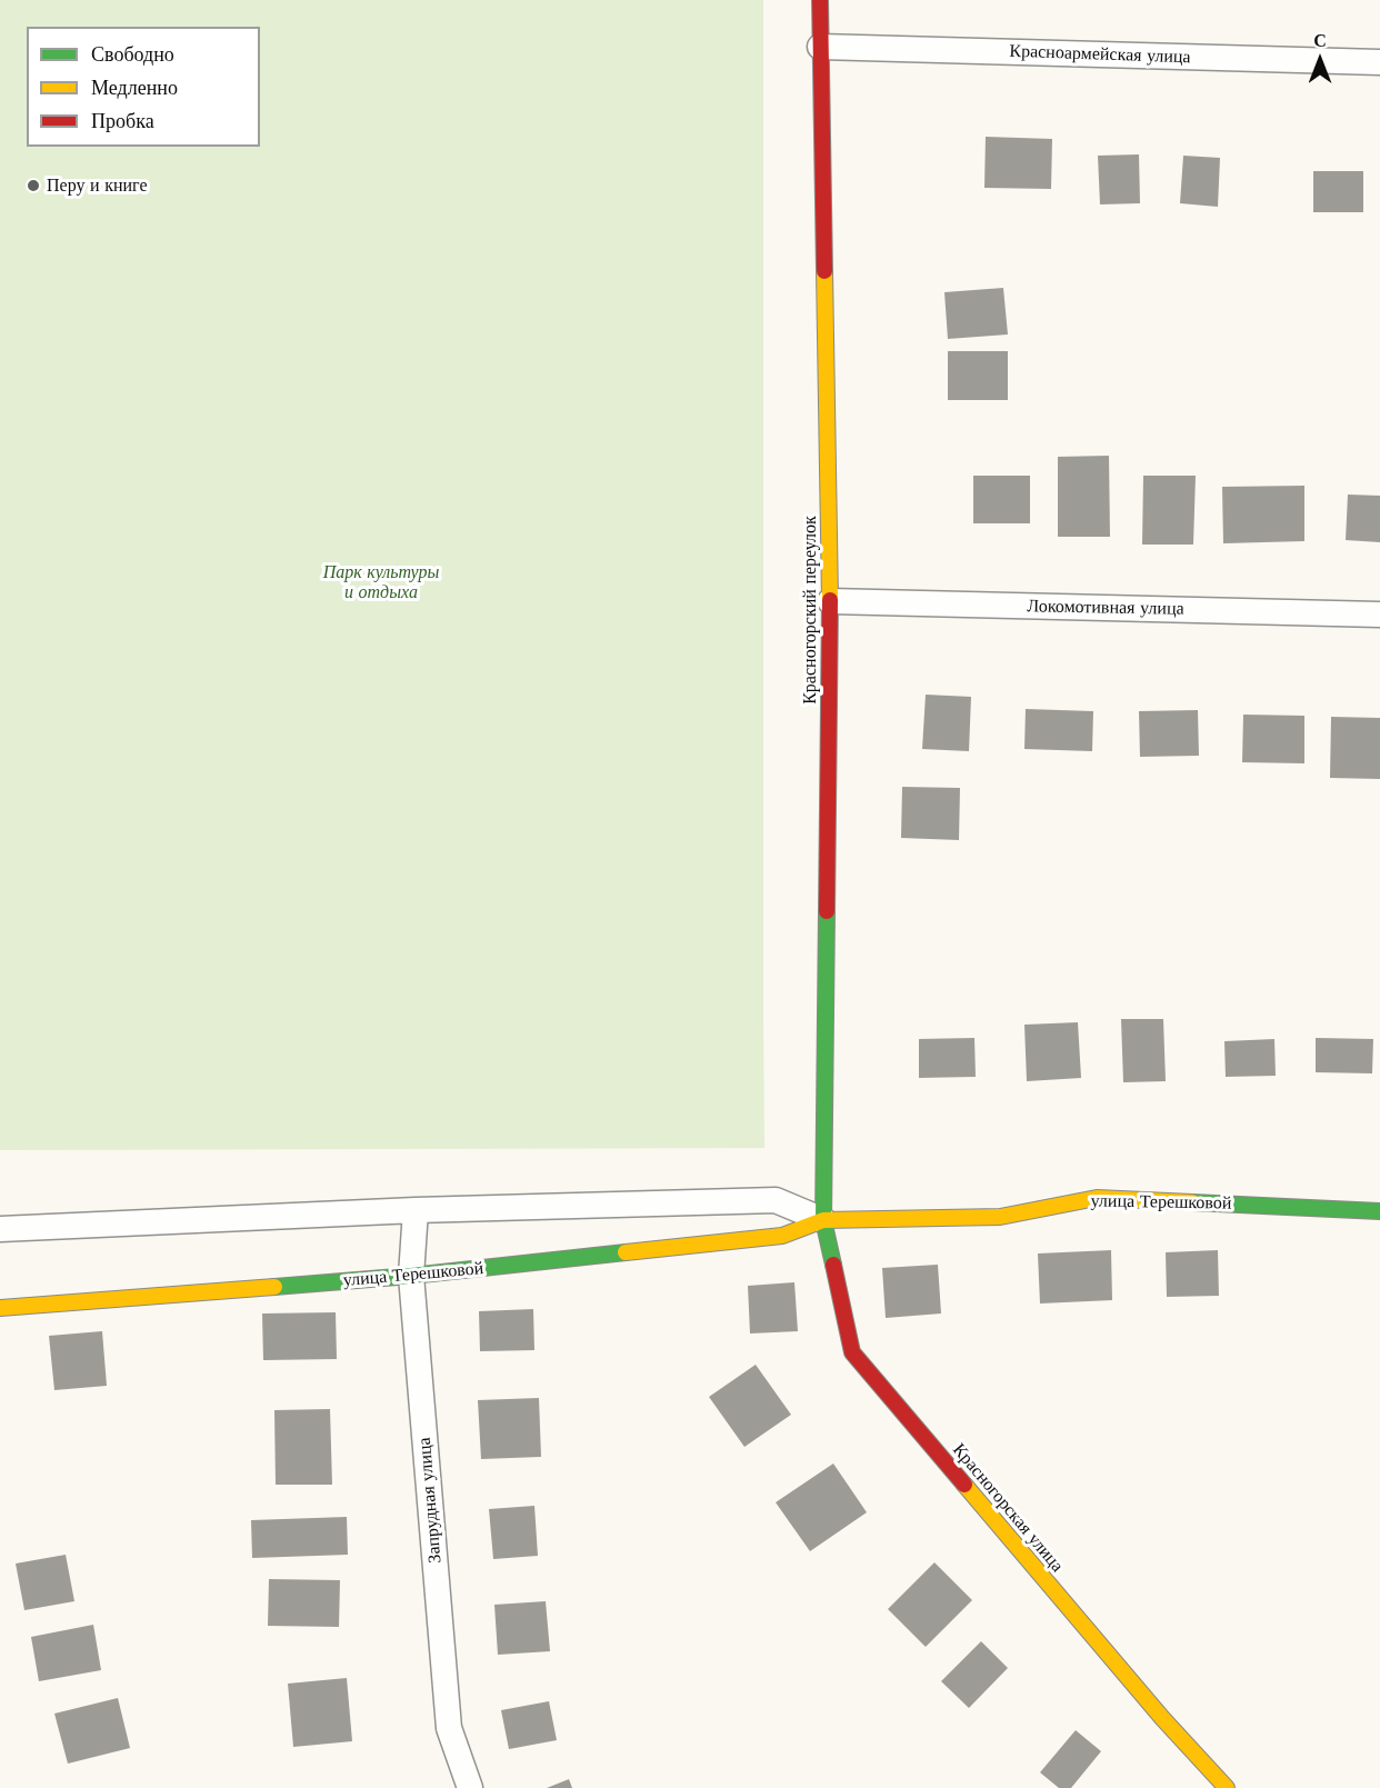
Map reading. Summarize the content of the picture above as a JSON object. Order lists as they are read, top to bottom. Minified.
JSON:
{"streets":{"street":["Красноармейская улица","Локомотивная улица","Красногорский переулок","улица Терешковой","Запрудная улица","Красногорская улица"]},"crossings":[["Красноармейская улица","Красногорский переулок"],["Локомотивная улица","Красногорский переулок"],["Красногорский переулок","улица Терешковой"],["Красногорский переулок","Красногорская улица"],["улица Терешковой","Запрудная улица"],["улица Терешковой","Красногорская улица"]],"parks":["Парк культуры и отдыха"],"places":["Перу и книге"],"legend":["Свободно","Медленно","Пробка"],"north":"top"}
